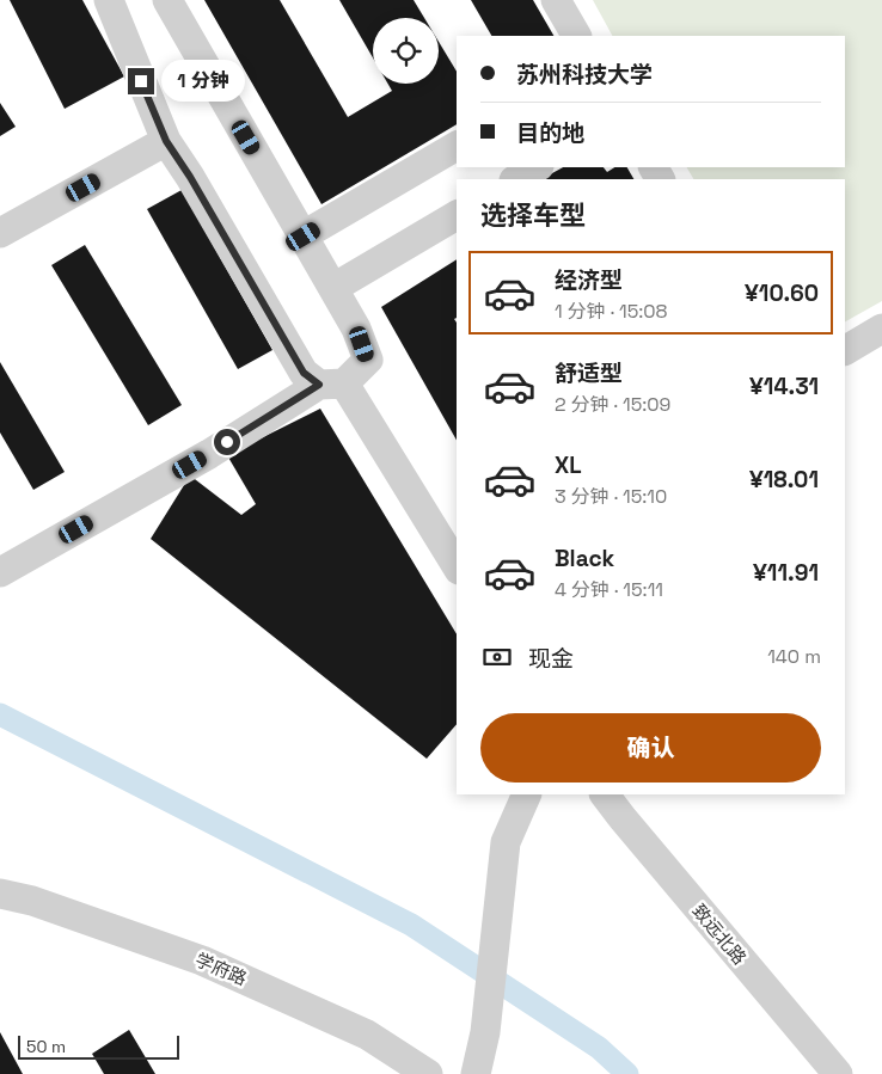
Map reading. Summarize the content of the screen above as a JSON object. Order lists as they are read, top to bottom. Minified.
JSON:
{"streets":{"street":["致远北路","学府路"]},"scale_bar":"50 m","page":{"banner":["苏州科技大学","目的地"],"bubble":"1 分钟","heading":"选择车型","list":[{"name":"经济型","note":"1 分钟 · 15:08","value":"¥10.60"},{"name":"舒适型","note":"2 分钟 · 15:09","value":"¥14.31"},{"name":"XL","note":"3 分钟 · 15:10","value":"¥18.01"},{"name":"Black","note":"4 分钟 · 15:11","value":"¥11.91"}],"pay":["现金","140 m"],"buttons":"确认","scale":"50 m"}}
